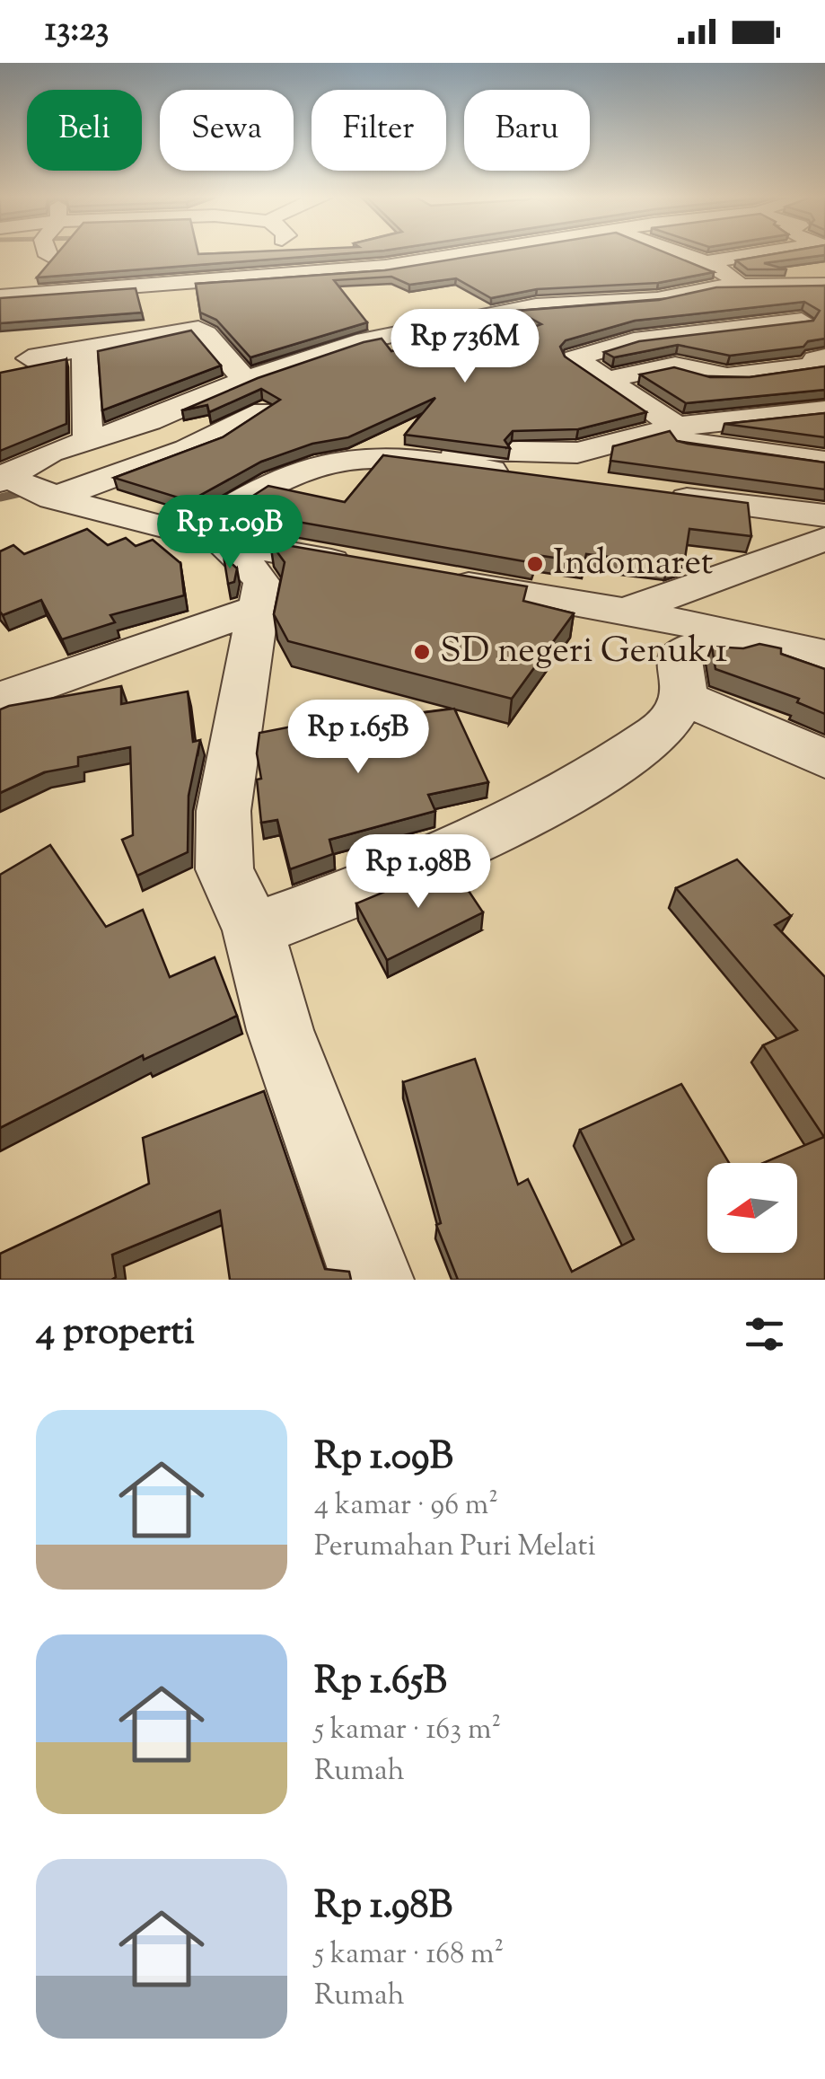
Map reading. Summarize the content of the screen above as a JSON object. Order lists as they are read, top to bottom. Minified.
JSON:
{"places":["Indomaret","SD negeri Genuk 1"],"north":"left","page":{"status":"13:23","chip":["Beli","Sewa","Filter","Baru"],"price":["Rp 736M","Rp 1.09B","Rp 1.65B","Rp 1.98B"],"heading":"4 properti","list":[{"name":"Rp 1.09B","note":"4 kamar · 96 m² · Perumahan Puri Melati"},{"name":"Rp 1.65B","note":"5 kamar · 163 m² · Rumah"},{"name":"Rp 1.98B","note":"5 kamar · 168 m² · Rumah"}]}}
